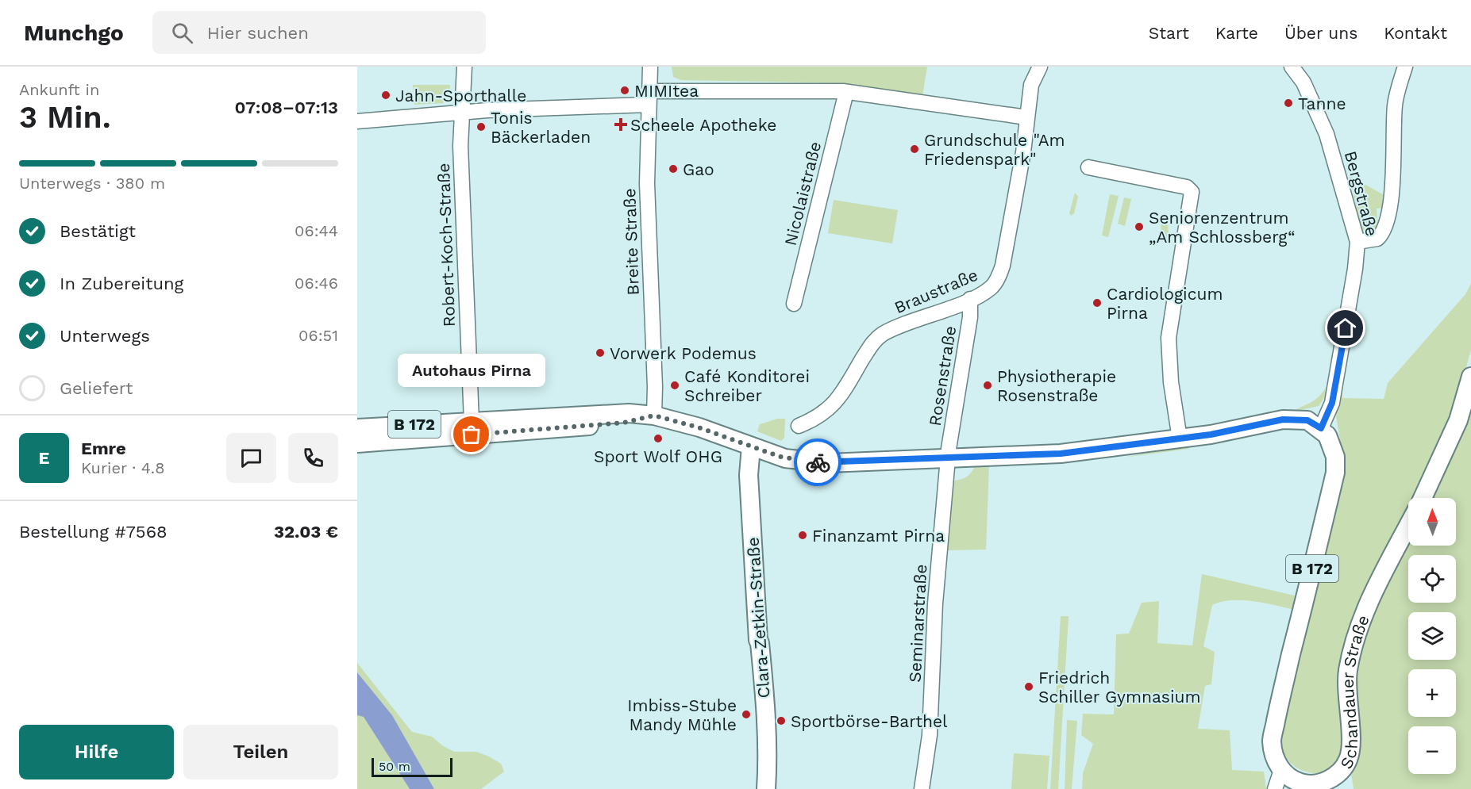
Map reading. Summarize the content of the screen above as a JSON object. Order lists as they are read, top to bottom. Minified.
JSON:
{"streets":{"main road":["B 172","Clara-Zetkin-Straße","Schandauer Straße"],"street":["Nicolaistraße","Bergstraße","Breite Straße","Robert-Koch-Straße","Braustraße","Rosenstraße","Seminarstraße"]},"crossings":[["Bergstraße","B 172"],["Breite Straße","B 172"],["Robert-Koch-Straße","B 172"],["Braustraße","Rosenstraße"],["Rosenstraße","B 172"],["Rosenstraße","Seminarstraße"],["B 172","Clara-Zetkin-Straße"],["B 172","Seminarstraße"],["B 172","Schandauer Straße"]],"places":{"other":["MIMItea","Jahn-Sporthalle","Tanne","Tonis Bäckerladen","Grundschule \"Am Friedenspark\"","Gao","Seniorenzentrum „Am Schlossberg“","Cardiologicum Pirna","Vorwerk Podemus","Café Konditorei Schreiber","Physiotherapie Rosenstraße","Autohaus Pirna","Sport Wolf OHG","Finanzamt Pirna","Friedrich Schiller Gymnasium","Imbiss-Stube Mandy Mühle","Sportbörse-Barthel"],"health":["Scheele Apotheke"]},"scale_bar":"50 m","north":"top","page":{"header":"Munchgo","search":"Hier suchen","nav":["Start","Karte","Über uns","Kontakt"],"heading":["3 Min.","Ankunft in","07:08–07:13"],"panel":["Emre","Kurier · 4.8","Bestellung #7568","32.03 €"],"bar":"Unterwegs · 380 m","list":[["Bestätigt","06:44"],["In Zubereitung","06:46"],["Unterwegs","06:51"],"Geliefert"],"bubble":"Autohaus Pirna","round":"E","map_buttons":["+","−"],"buttons":["Hilfe","Teilen"],"scale":"50 m"}}
